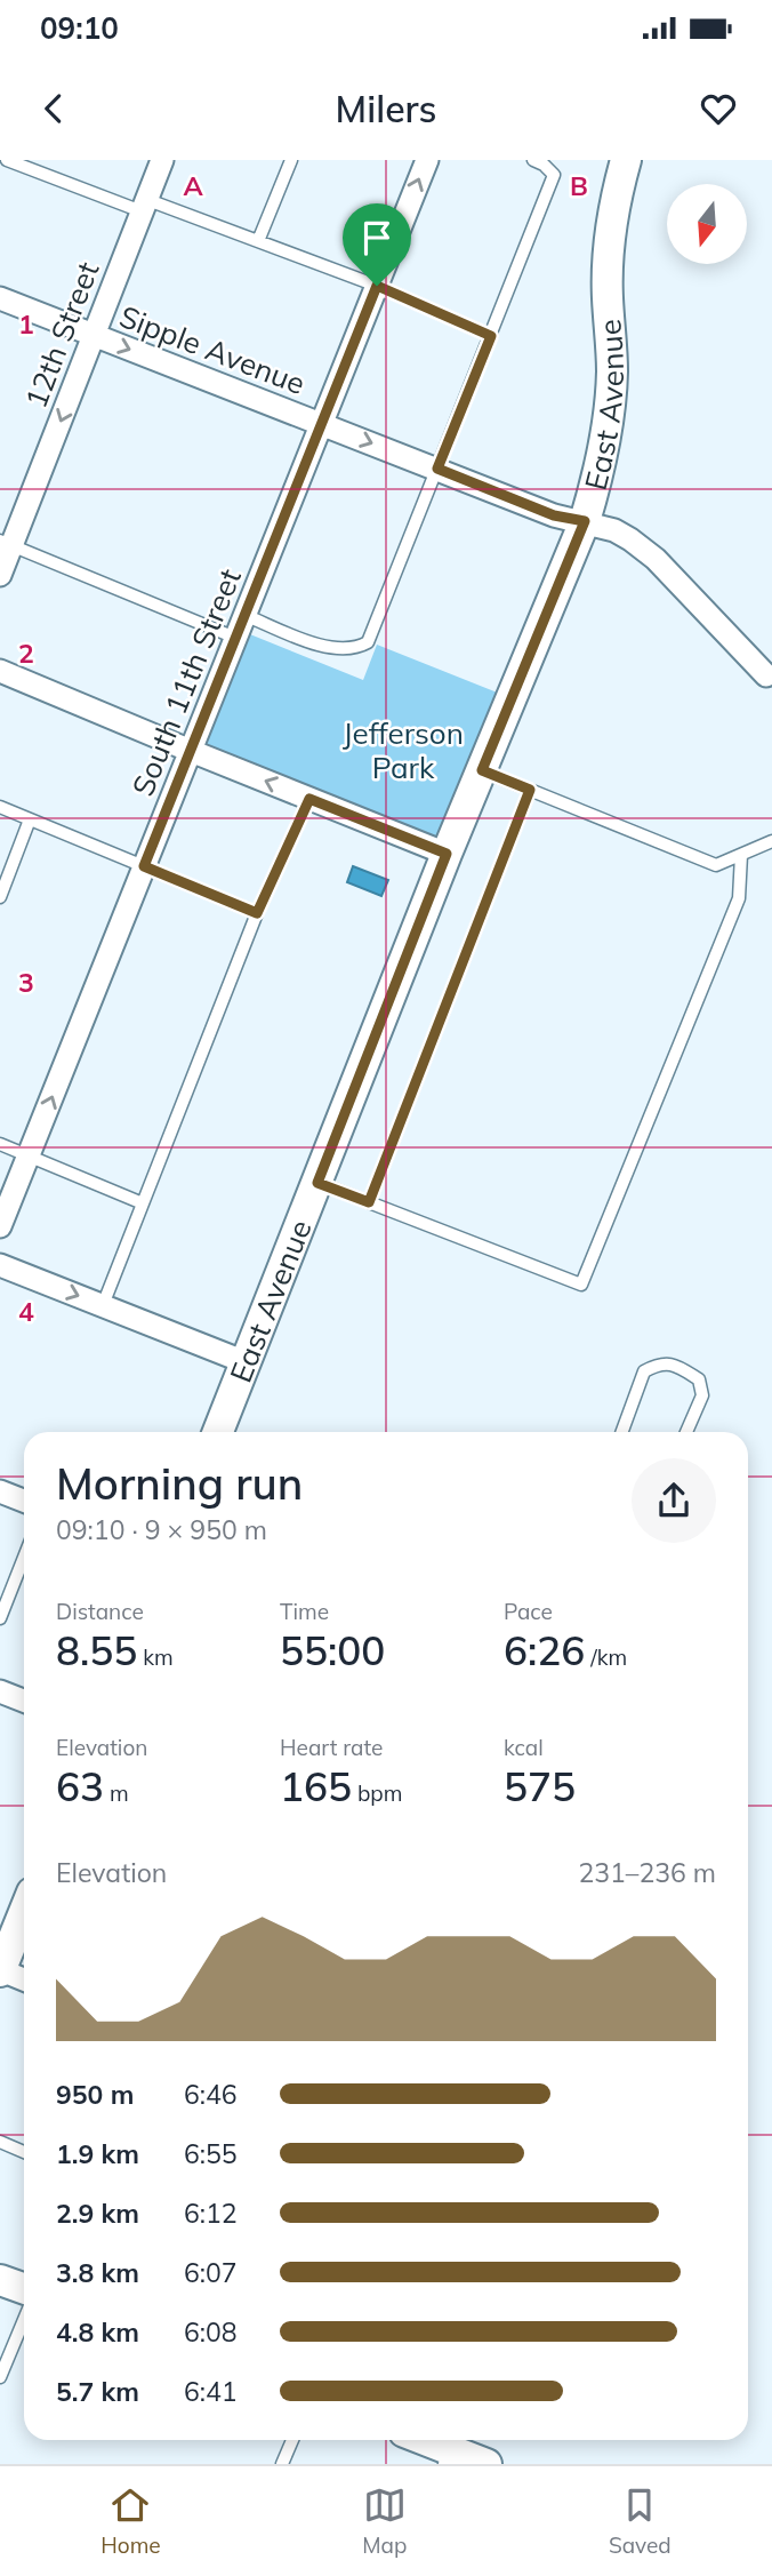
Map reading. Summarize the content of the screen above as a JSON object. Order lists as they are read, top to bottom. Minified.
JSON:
{"streets":{"street":["12th Street","Sipple Avenue","East Avenue","South 11th Street"]},"crossings":[["12th Street","Sipple Avenue"],["Sipple Avenue","East Avenue"],["Sipple Avenue","South 11th Street"]],"one_way":["12th Street","Sipple Avenue","South 11th Street"],"parks":["Jefferson Park"],"north":"bottom","page":{"status":"09:10","header":"Milers","heading":["Morning run","09:10 · 9 × 950 m"],"stats":[["Distance","8.55 km"],["Time","55:00"],["Pace","6:26 /km"],["Elevation","63 m"],["Heart rate","165 bpm"],["kcal","575"]],"chart":["Elevation","231–236 m"],"list":[{"name":"950 m","note":"6:46"},{"name":"1.9 km","note":"6:55"},{"name":"2.9 km","note":"6:12"},{"name":"3.8 km","note":"6:07"},{"name":"4.8 km","note":"6:08"},{"name":"5.7 km","note":"6:41"}],"tabs":["Home","Map","Saved"]},"grid":{"columns":["A","B"],"rows":["1","2","3","4"]}}
